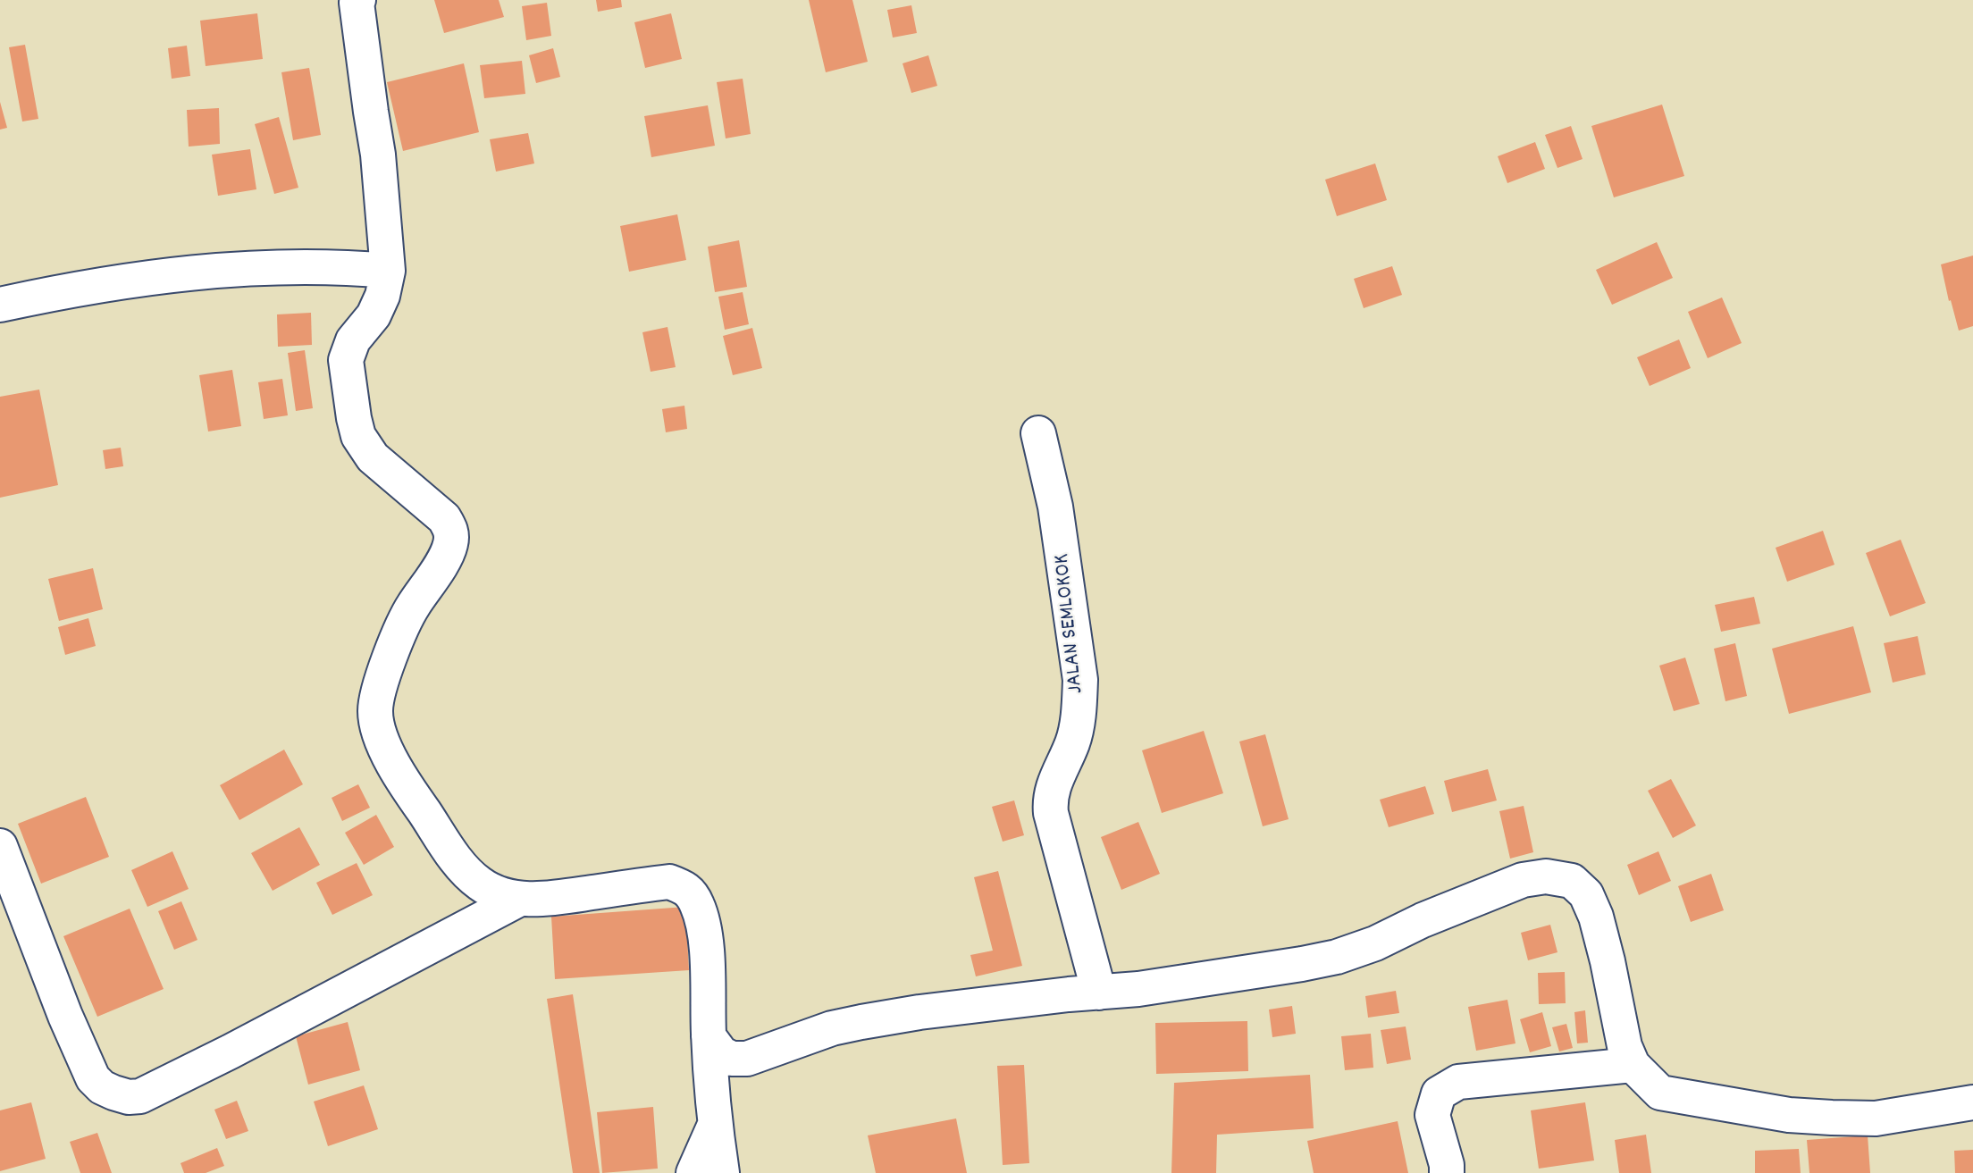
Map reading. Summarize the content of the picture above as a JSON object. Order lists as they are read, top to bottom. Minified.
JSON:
{"streets":{"street":["JALAN SEMLOKOK"]}}
